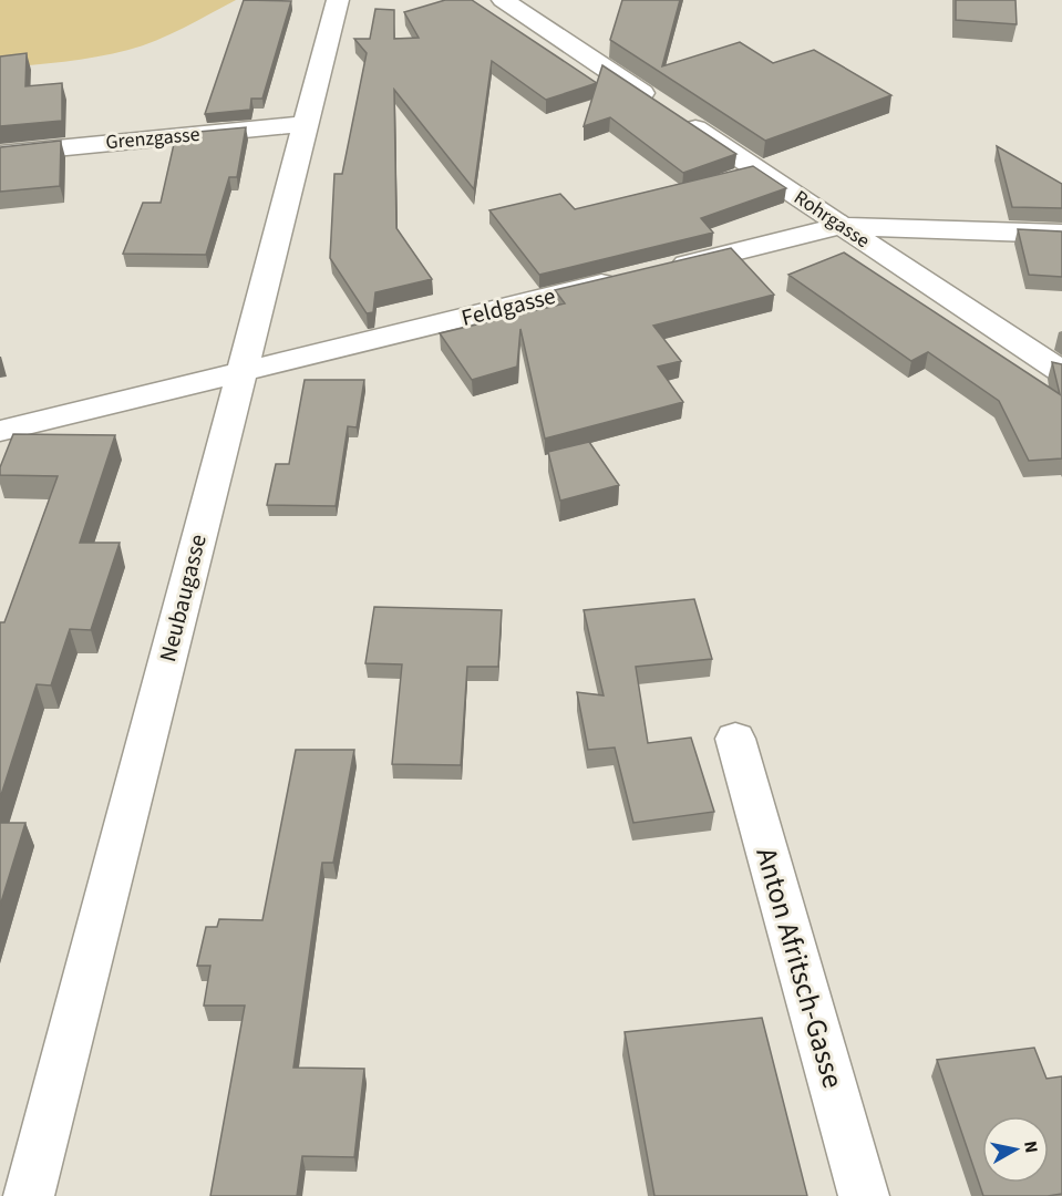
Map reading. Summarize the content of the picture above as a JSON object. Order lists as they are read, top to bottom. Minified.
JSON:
{"streets":{"street":["Grenzgasse","Rohrgasse","Feldgasse","Neubaugasse","Anton Afritsch-Gasse"]},"crossings":[["Grenzgasse","Neubaugasse"],["Feldgasse","Neubaugasse"]],"north":"right"}
